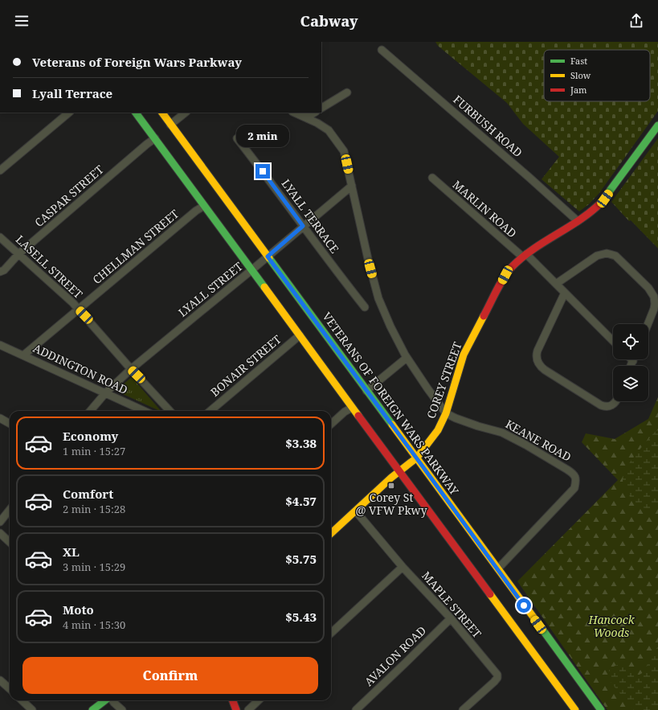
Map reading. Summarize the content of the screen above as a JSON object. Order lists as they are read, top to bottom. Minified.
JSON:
{"streets":{"main road":["COREY STREET","VETERANS OF FOREIGN WARS PARKWAY"],"street":["FURBUSH ROAD","CASPAR STREET","MARLIN ROAD","LYALL TERRACE","CHELLMAN STREET","LASELL STREET","LYALL STREET","BONAIR STREET","ADDINGTON ROAD","KEANE ROAD","MAPLE STREET","AVALON ROAD"]},"crossings":[["FURBUSH ROAD","COREY STREET"],["CASPAR STREET","LASELL STREET"],["MARLIN ROAD","COREY STREET"],["LYALL TERRACE","LYALL STREET"],["CHELLMAN STREET","LASELL STREET"],["CHELLMAN STREET","ADDINGTON ROAD"],["LASELL STREET","LYALL STREET"],["LYALL STREET","ADDINGTON ROAD"],["LYALL STREET","VETERANS OF FOREIGN WARS PARKWAY"],["COREY STREET","VETERANS OF FOREIGN WARS PARKWAY"],["COREY STREET","KEANE ROAD"],["COREY STREET","MAPLE STREET"],["VETERANS OF FOREIGN WARS PARKWAY","KEANE ROAD"],["MAPLE STREET","AVALON ROAD"]],"parks":["Hancock Woods"],"places":{"transit":["Corey St @ VFW Pkwy"]},"legend":["Fast","Slow","Jam"],"page":{"header":"Cabway","banner":["Veterans of Foreign Wars Parkway","Lyall Terrace"],"bubble":"2 min","list":[{"name":"Economy","note":"1 min · 15:27","value":"$3.38"},{"name":"Comfort","note":"2 min · 15:28","value":"$4.57"},{"name":"XL","note":"3 min · 15:29","value":"$5.75"},{"name":"Moto","note":"4 min · 15:30","value":"$5.43"}],"buttons":"Confirm"}}
